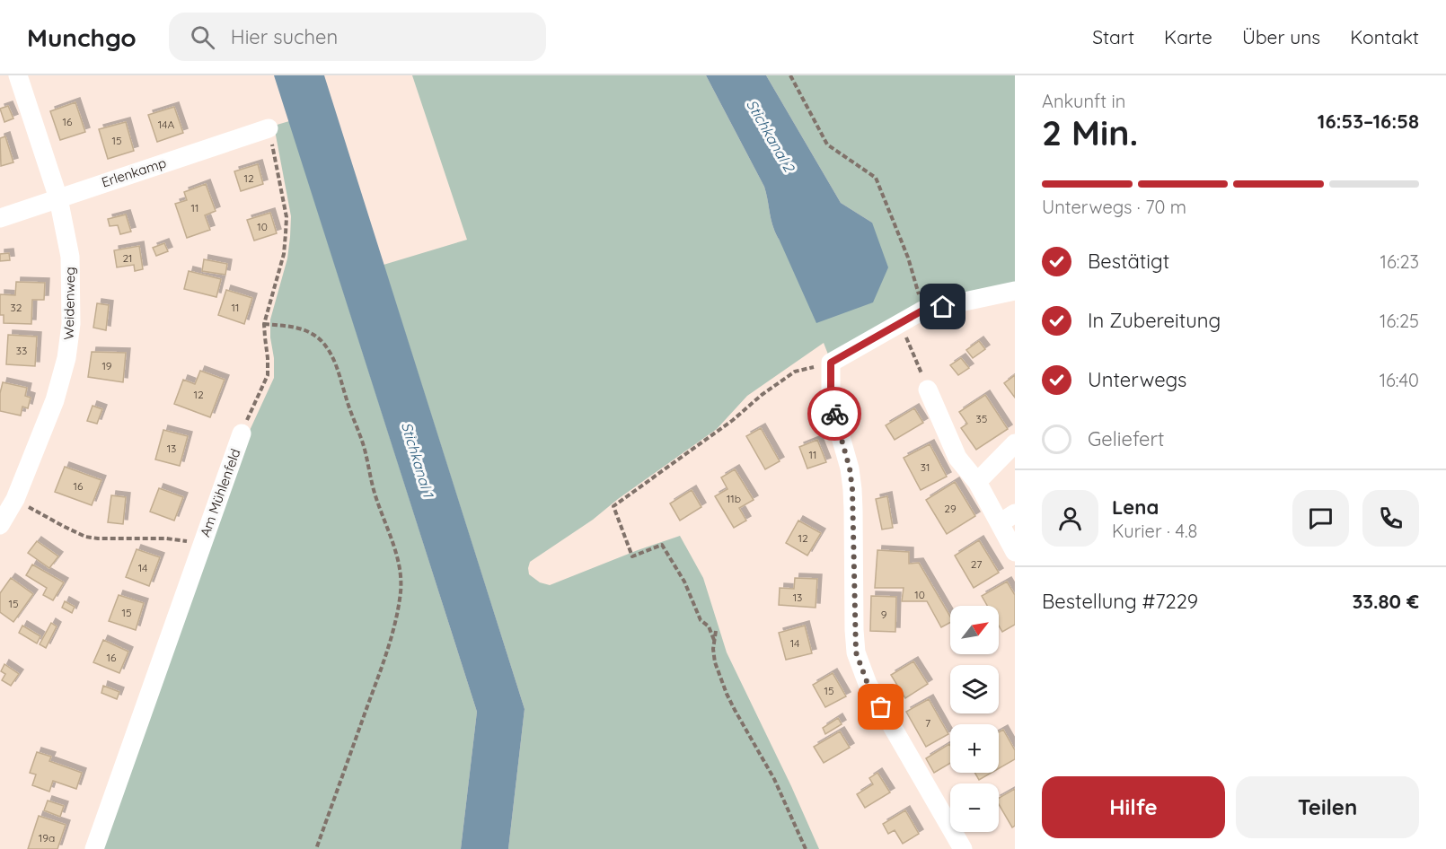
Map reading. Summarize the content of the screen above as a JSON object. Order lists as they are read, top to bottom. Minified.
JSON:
{"streets":{"street":["Erlenkamp","Weidenweg","Am Mühlenfeld"]},"crossings":[["Erlenkamp","Weidenweg"],["Erlenkamp","Am Mühlenfeld"]],"water":["Stichkanal 2","Stichkanal 1"],"house_numbers":["16","14A","15","12","11","10","21","32","11","33","19","12","35","13","11","31","16","11b","29","12","27","14","10","13","15","15","9","14","16","15","7","19a"],"north":"top right","page":{"header":"Munchgo","search":"Hier suchen","nav":["Start","Karte","Über uns","Kontakt"],"heading":["2 Min.","Ankunft in","16:53–16:58"],"panel":["Lena","Kurier · 4.8","Bestellung #7229","33.80 €"],"bar":"Unterwegs · 70 m","list":[["Bestätigt","16:23"],["In Zubereitung","16:25"],["Unterwegs","16:40"],"Geliefert"],"map_buttons":["+","−"],"buttons":["Hilfe","Teilen"]}}
